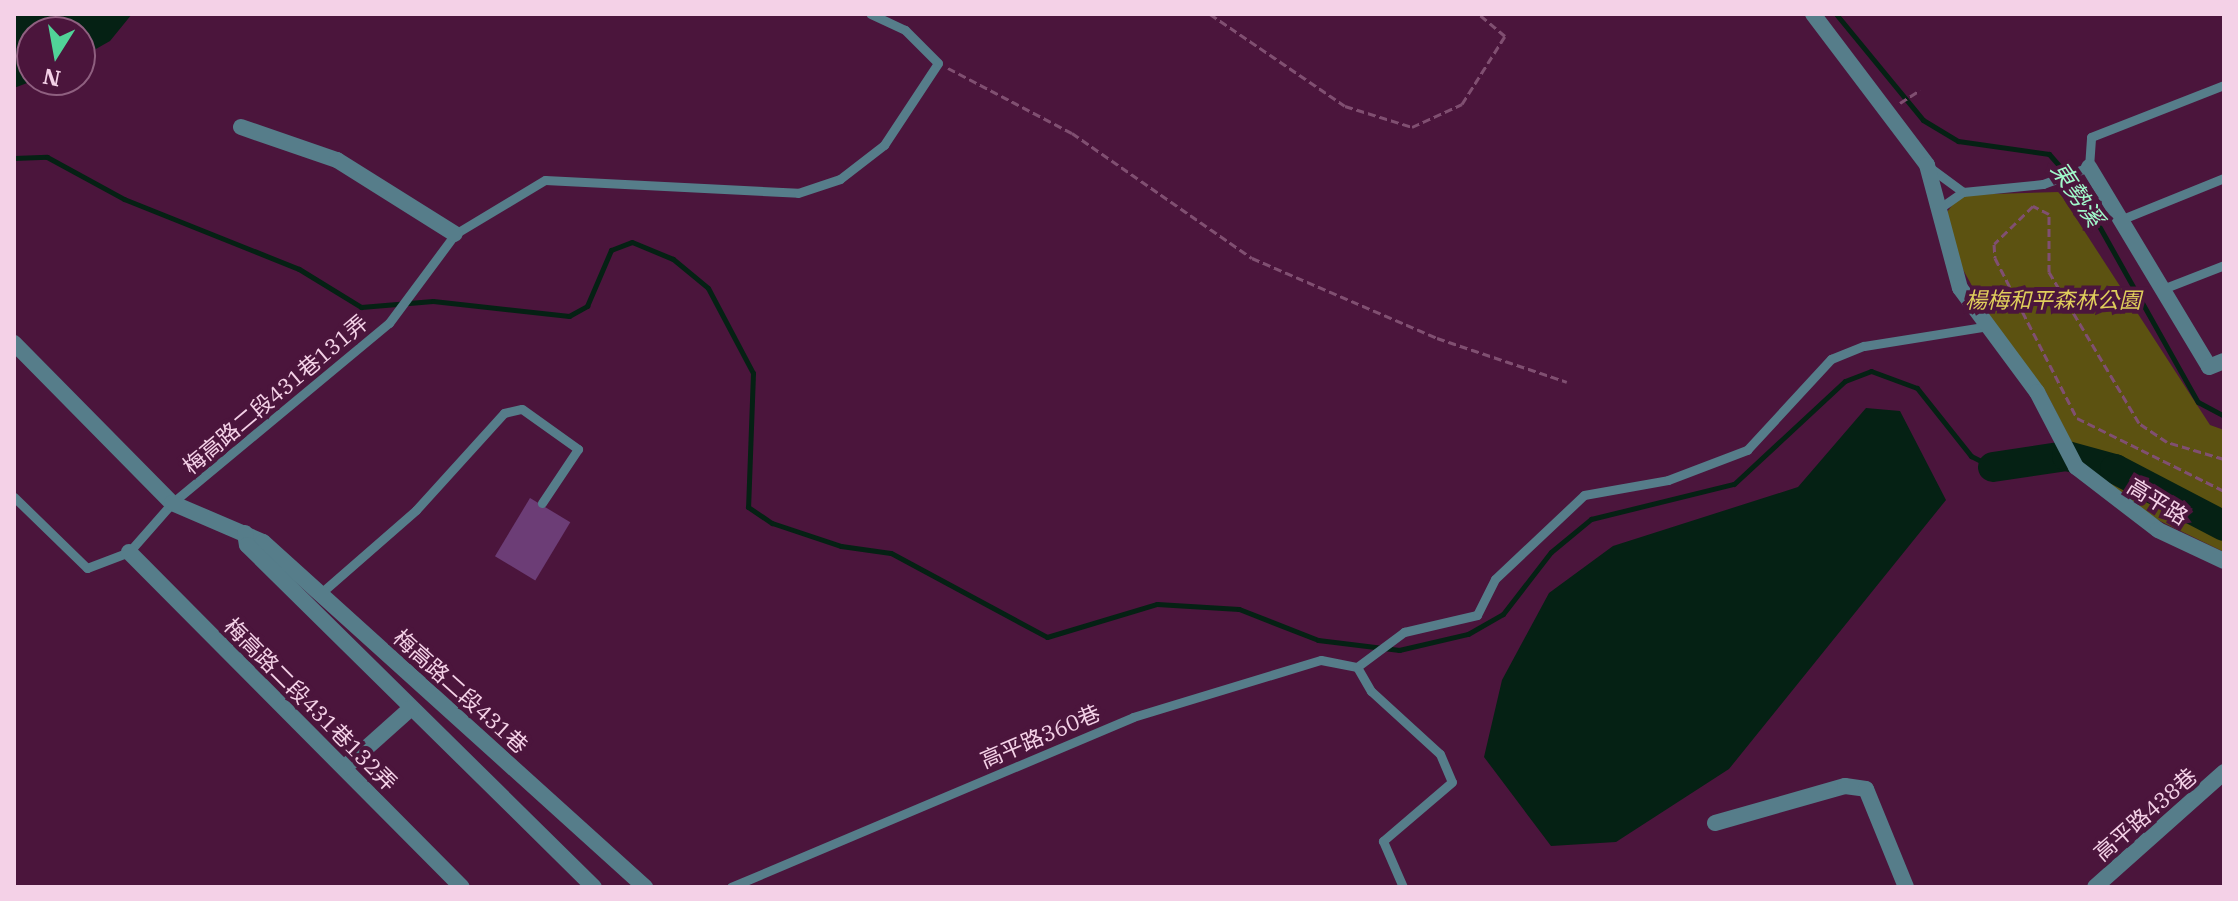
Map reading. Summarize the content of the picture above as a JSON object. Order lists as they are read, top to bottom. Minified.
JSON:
{"streets":{"street":["高平路","梅高路二段431巷","梅高路二段431巷132弄","高平路438巷"],"lane":["梅高路二段431巷131弄","高平路360巷"]},"crossings":[["梅高路二段431巷131弄","梅高路二段431巷"],["梅高路二段431巷131弄","梅高路二段431巷132弄"]],"water":["東勢溪"],"parks":["楊梅和平森林公園"],"north":"bottom"}
